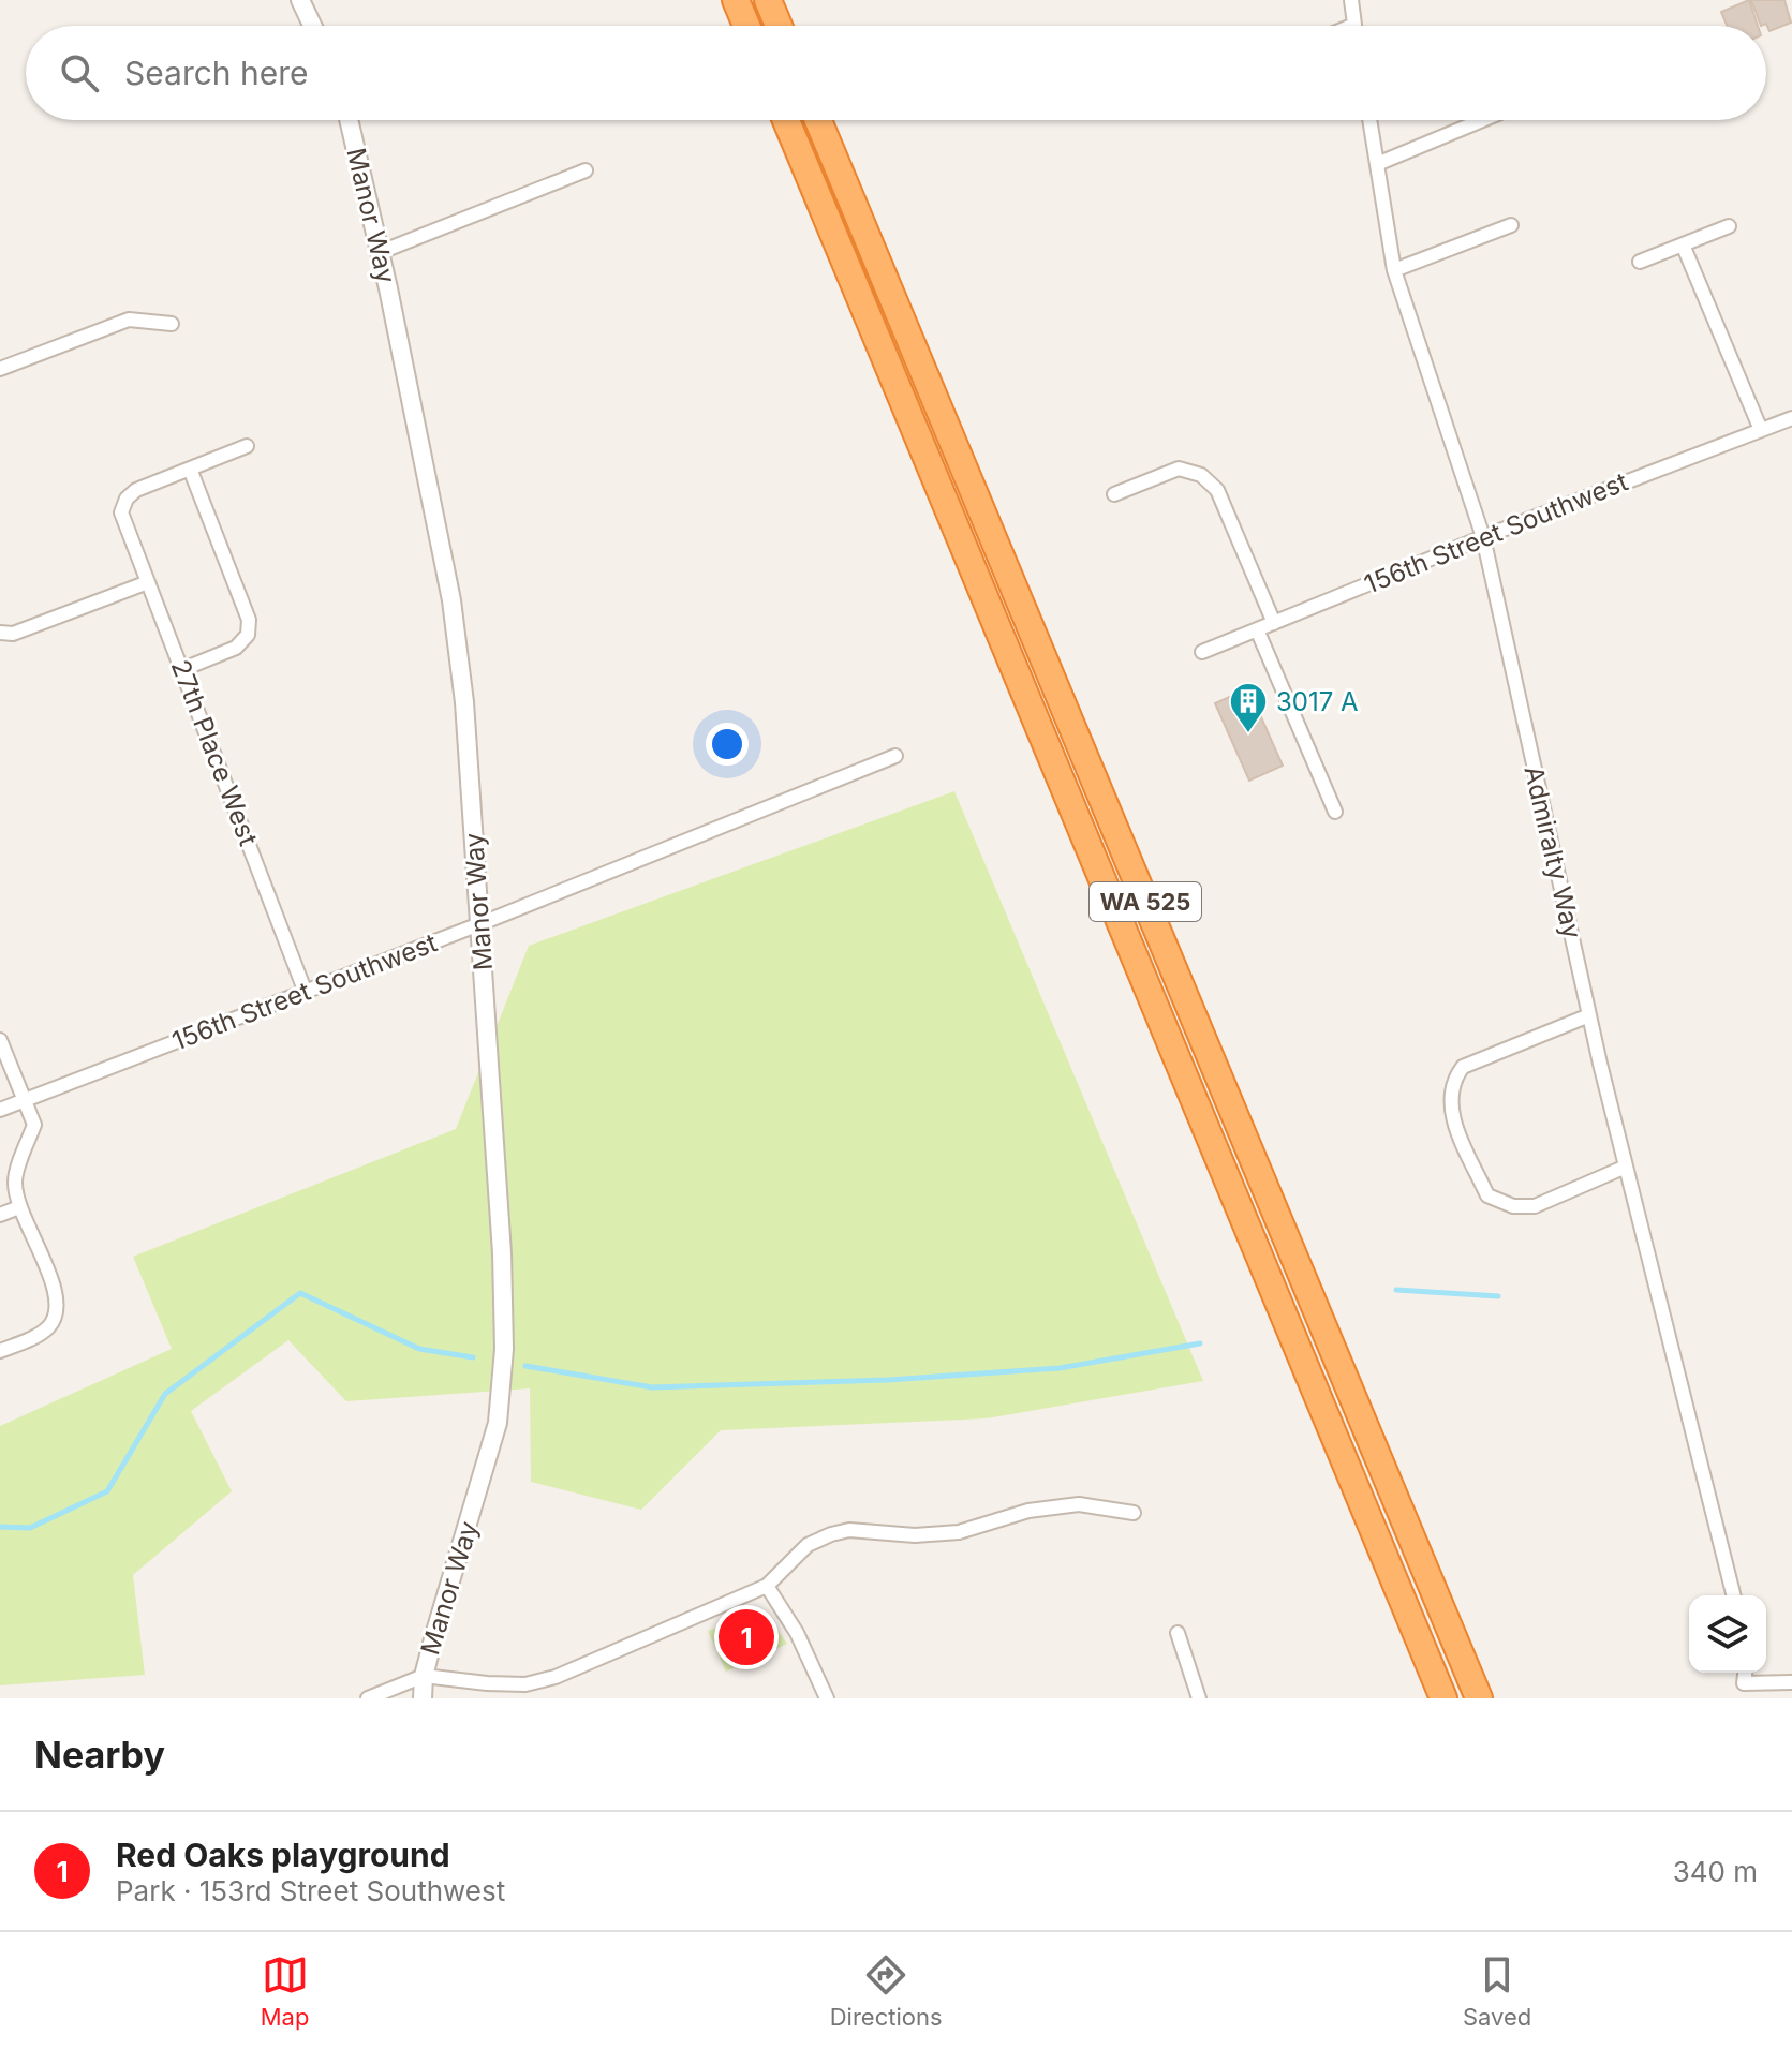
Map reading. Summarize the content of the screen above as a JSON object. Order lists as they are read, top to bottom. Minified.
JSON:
{"streets":{"highway":["WA 525"],"street":["Manor Way","156th Street Southwest","27th Place West","Admiralty Way"]},"crossings":[["Manor Way","156th Street Southwest"],["156th Street Southwest","27th Place West"],["156th Street Southwest","Admiralty Way"]],"places":{"building":["3017 A"]},"page":{"search":"Search here","pins":"1","heading":"Nearby","list":[{"mark":"1","name":"Red Oaks playground","note":"Park · 153rd Street Southwest","value":"340 m"}],"nav":["Map","Directions","Saved"]}}
